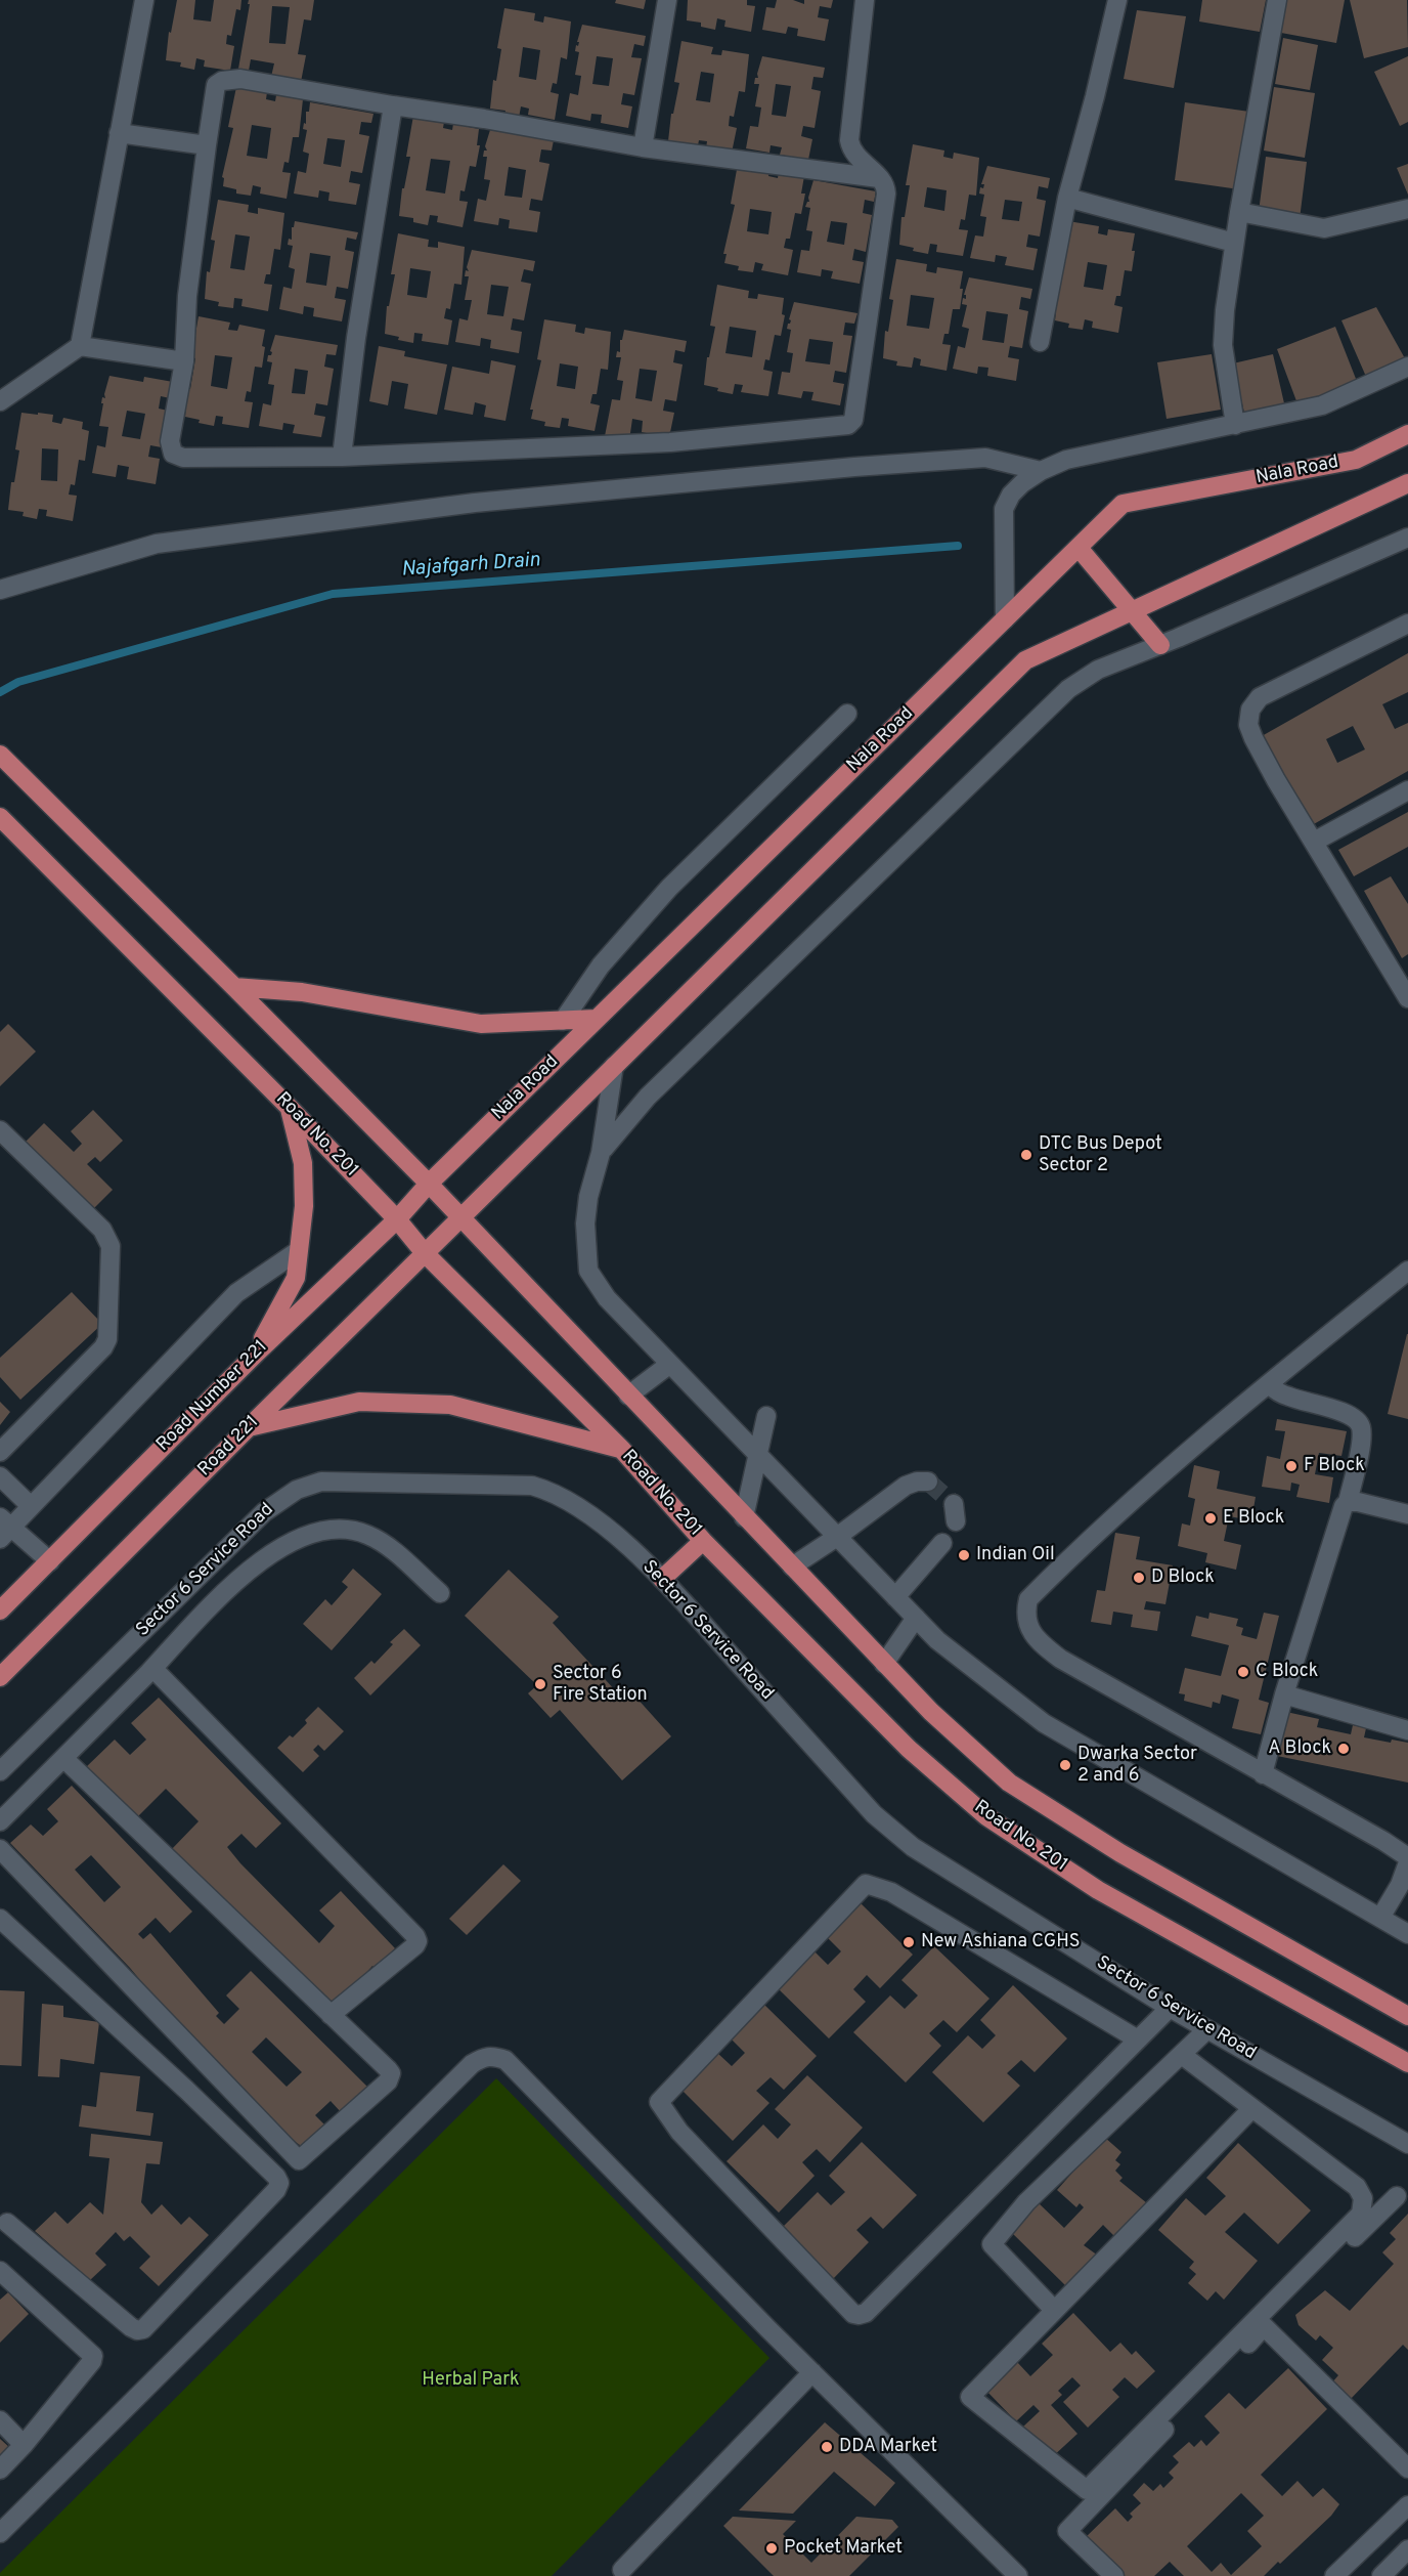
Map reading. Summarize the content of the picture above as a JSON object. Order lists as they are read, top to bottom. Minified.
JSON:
{"streets":{"main road":["Nala Road","Road No. 201","Road Number 221","Road 221"],"street":["Sector 6 Service Road"]},"crossings":[["Nala Road","Road No. 201"],["Nala Road","Road Number 221"],["Road No. 201","Road Number 221"],["Road No. 201","Road 221"]],"water":["Najafgarh Drain"],"parks":["Herbal Park"],"places":["DTC Bus Depot Sector 2","F Block","E Block","Indian Oil","D Block","C Block","Sector 6 Fire Station","A Block","Dwarka Sector 2 and 6","New Ashiana CGHS","DDA Market","Pocket Market"]}
